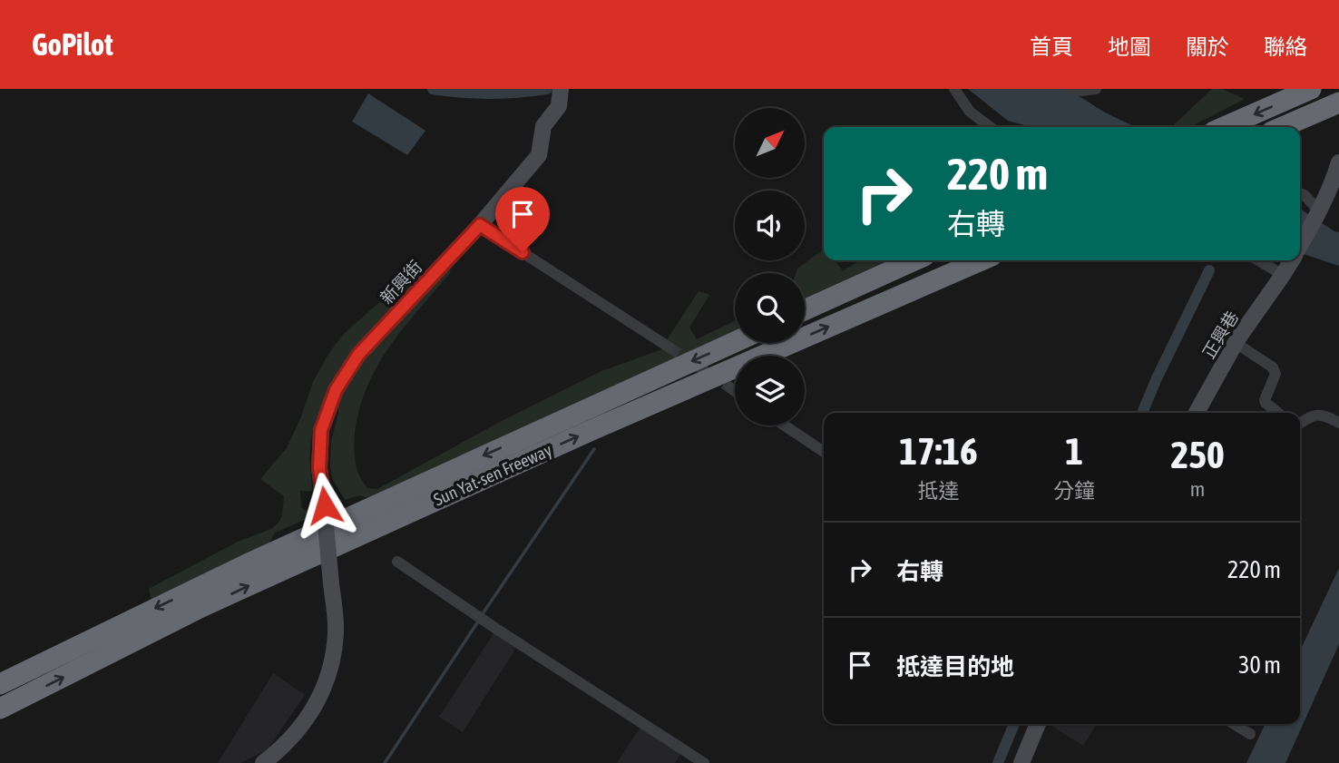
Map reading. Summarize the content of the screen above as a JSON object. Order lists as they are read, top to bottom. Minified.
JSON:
{"streets":{"highway":["Sun Yat-sen Freeway"],"street":["新興街","正興巷"]},"north":"top right","page":{"header":"GoPilot","nav":["首頁","地圖","關於","聯絡"],"turn":["220 m","右轉"],"eta":["17:16","抵達","1","分鐘","250","m"],"list":[{"name":"右轉","value":"220 m"},{"name":"抵達目的地","value":"30 m"}]}}
